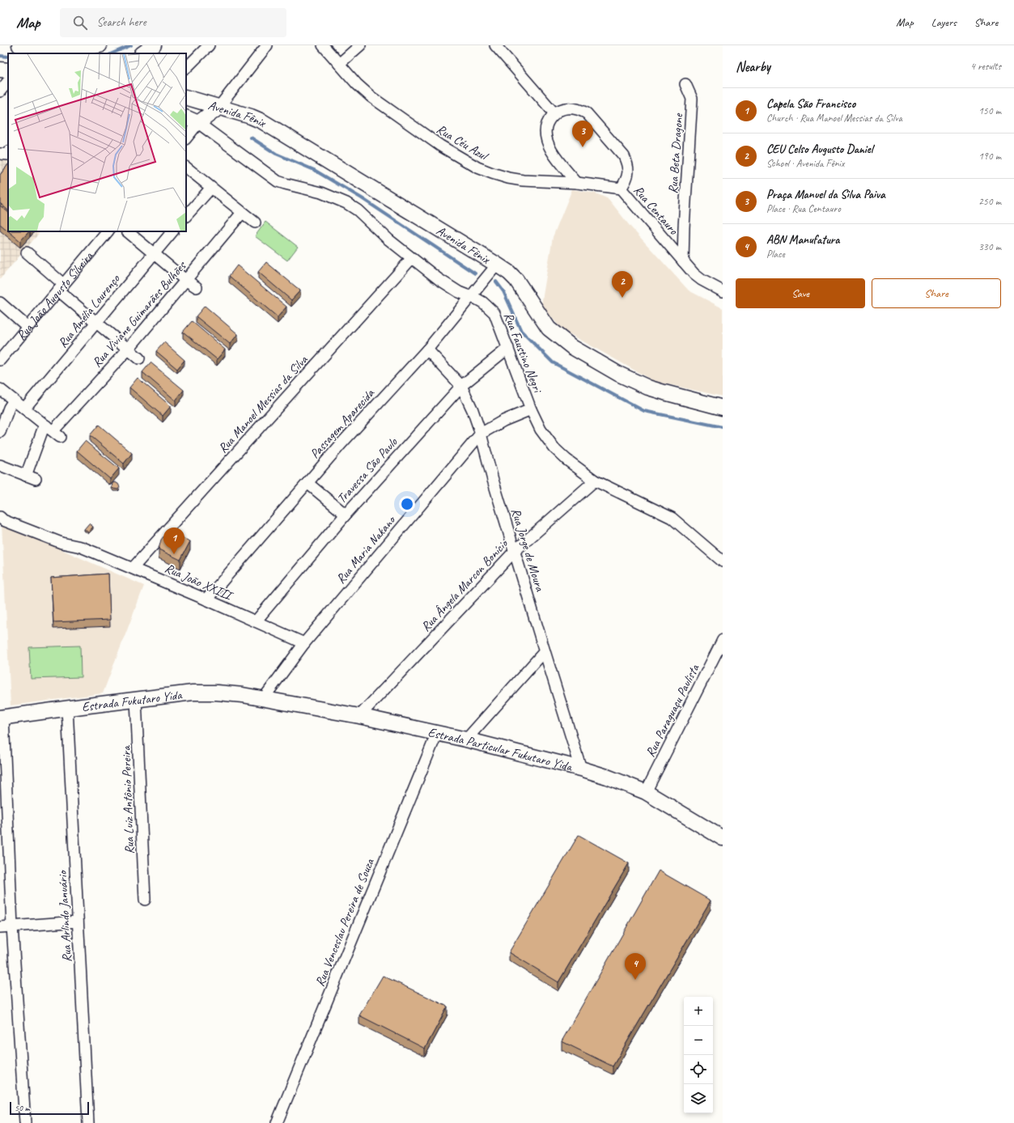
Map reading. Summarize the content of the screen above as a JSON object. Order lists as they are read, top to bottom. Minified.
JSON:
{"streets":{"street":["Avenida Fênix","Rua Céu Azul","Rua Beta Dragone","Rua Centauro","Rua João Augusto Silveira","Rua Amélia Lourenço","Rua Viviane Guimarães Bulhões","Rua Faustino Negri","Rua Manoel Messias da Silva","Passagem Aparecida","Travessa São Paulo","Rua Maria Nakano","Rua Jorge de Moura","Rua João XXIII","Rua Ângela Marcon Bonício","Estrada Fukutaro Yida","Rua Paraguaçu Paulista","Estrada Particular Fukutaro Yida","Rua Luiz Antônio Pereira","Rua Arlindo Januário","Rua Venceslau Pereira de Souza"]},"crossings":[["Avenida Fênix","Passagem Aparecida"],["Rua Céu Azul","Rua Centauro"],["Rua Beta Dragone","Rua Centauro"],["Rua Faustino Negri","Rua Manoel Messias da Silva"],["Rua Faustino Negri","Passagem Aparecida"],["Rua Faustino Negri","Travessa São Paulo"],["Rua Faustino Negri","Rua Maria Nakano"],["Rua Faustino Negri","Rua Ângela Marcon Bonício"],["Rua Manoel Messias da Silva","Rua João XXIII"],["Passagem Aparecida","Rua Jorge de Moura"],["Passagem Aparecida","Rua João XXIII"],["Travessa São Paulo","Rua Jorge de Moura"],["Travessa São Paulo","Rua João XXIII"],["Rua Maria Nakano","Rua Jorge de Moura"],["Rua Maria Nakano","Rua João XXIII"],["Rua Maria Nakano","Estrada Fukutaro Yida"],["Rua Maria Nakano","Estrada Particular Fukutaro Yida"],["Rua Jorge de Moura","Rua Ângela Marcon Bonício"],["Rua Jorge de Moura","Estrada Particular Fukutaro Yida"],["Rua Ângela Marcon Bonício","Estrada Particular Fukutaro Yida"],["Estrada Fukutaro Yida","Estrada Particular Fukutaro Yida"],["Estrada Fukutaro Yida","Rua Luiz Antônio Pereira"],["Estrada Fukutaro Yida","Rua Arlindo Januário"],["Rua Paraguaçu Paulista","Estrada Particular Fukutaro Yida"],["Estrada Particular Fukutaro Yida","Rua Venceslau Pereira de Souza"]],"scale_bar":"50 m","page":{"header":"Map","search":"Search here","nav":["Map","Layers","Share"],"heading":["Nearby","4 results"],"list":[{"mark":"1","name":"Capela São Francisco","note":"Church · Rua Manoel Messias da Silva","value":"150 m"},{"mark":"2","name":"CEU Celso Augusto Daniel","note":"School · Avenida Fênix","value":"190 m"},{"mark":"3","name":"Praça Manuel da Silva Paiva","note":"Place · Rua Centauro","value":"250 m"},{"mark":"4","name":"ABN Manufatura","note":"Place","value":"330 m"}],"pins":["3","2","1","4"],"buttons":["Save","Share"],"map_buttons":["+","−"],"scale":"50 m"}}
